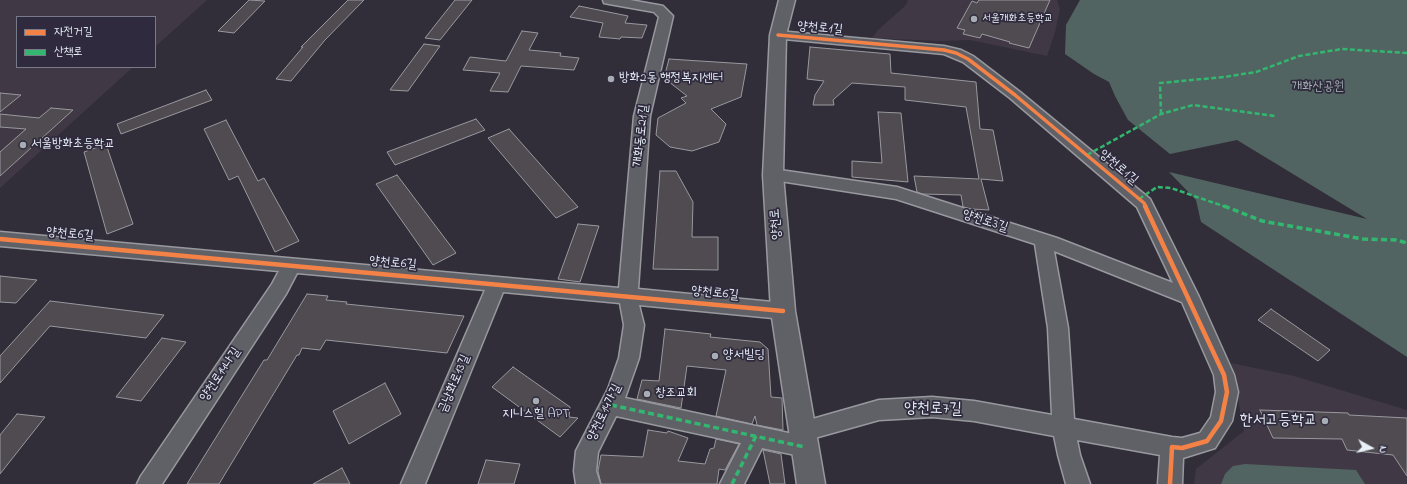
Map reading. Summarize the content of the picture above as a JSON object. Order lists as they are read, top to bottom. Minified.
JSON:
{"streets":{"main road":["양천로"],"street":["양천로1길","개화동로21길","양천로3길","양천로6길","양천로14나길","금낭화로13길","양천로7길","양천로14가길"]},"crossings":[["양천로1길","양천로3길"],["양천로1길","양천로"],["양천로1길","양천로7길"],["개화동로21길","양천로6길"],["개화동로21길","양천로14가길"],["양천로3길","양천로"],["양천로","양천로6길"],["양천로","양천로7길"],["양천로6길","양천로14나길"],["양천로6길","금낭화로13길"],["양천로6길","양천로14가길"]],"parks":["개화산공원"],"places":["서울개화초등학교","방화2동 행정복지센터","서울방화초등학교","양서빌딩","창조교회","지니스힐 APT","한서고등학교"],"legend":["자전거길","산책로"],"north":"right"}
